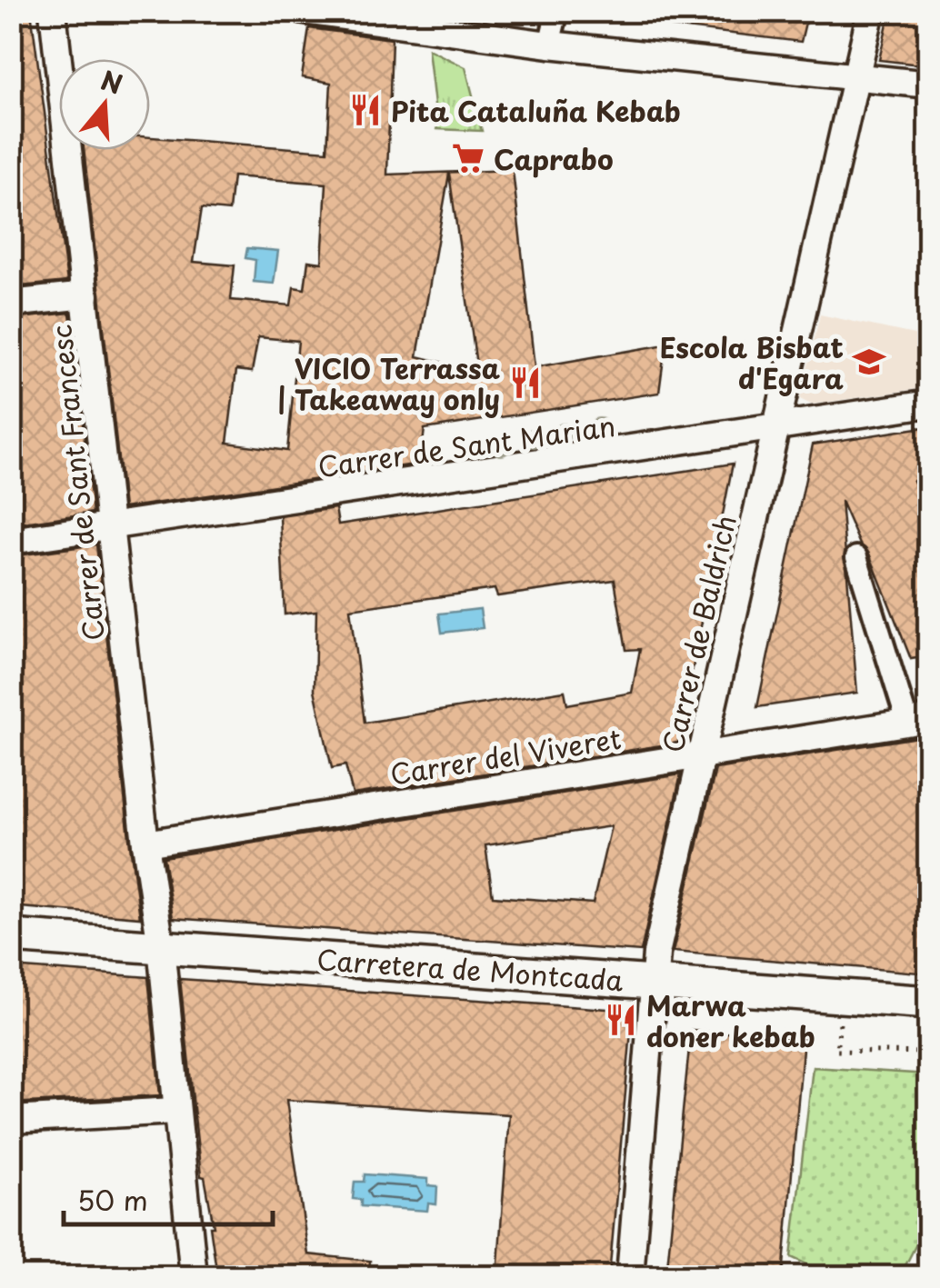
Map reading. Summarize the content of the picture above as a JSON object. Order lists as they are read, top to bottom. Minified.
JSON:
{"streets":{"street":["Carrer de Sant Marian","Carrer de Sant Francesc","Carrer de Baldrich","Carrer del Viveret","Carretera de Montcada"]},"crossings":[["Carrer de Sant Marian","Carrer de Sant Francesc"],["Carrer de Sant Marian","Carrer de Baldrich"],["Carrer de Sant Francesc","Carrer del Viveret"],["Carrer de Sant Francesc","Carretera de Montcada"],["Carrer de Baldrich","Carrer del Viveret"],["Carrer de Baldrich","Carretera de Montcada"]],"places":{"restaurant":["Pita Cataluña Kebab","VICIO Terrassa | Takeaway only","Marwa doner kebab"],"supermarket":["Caprabo"],"school or university":["Escola Bisbat d'Egara"]},"scale_bar":"50 m","north":"top"}
